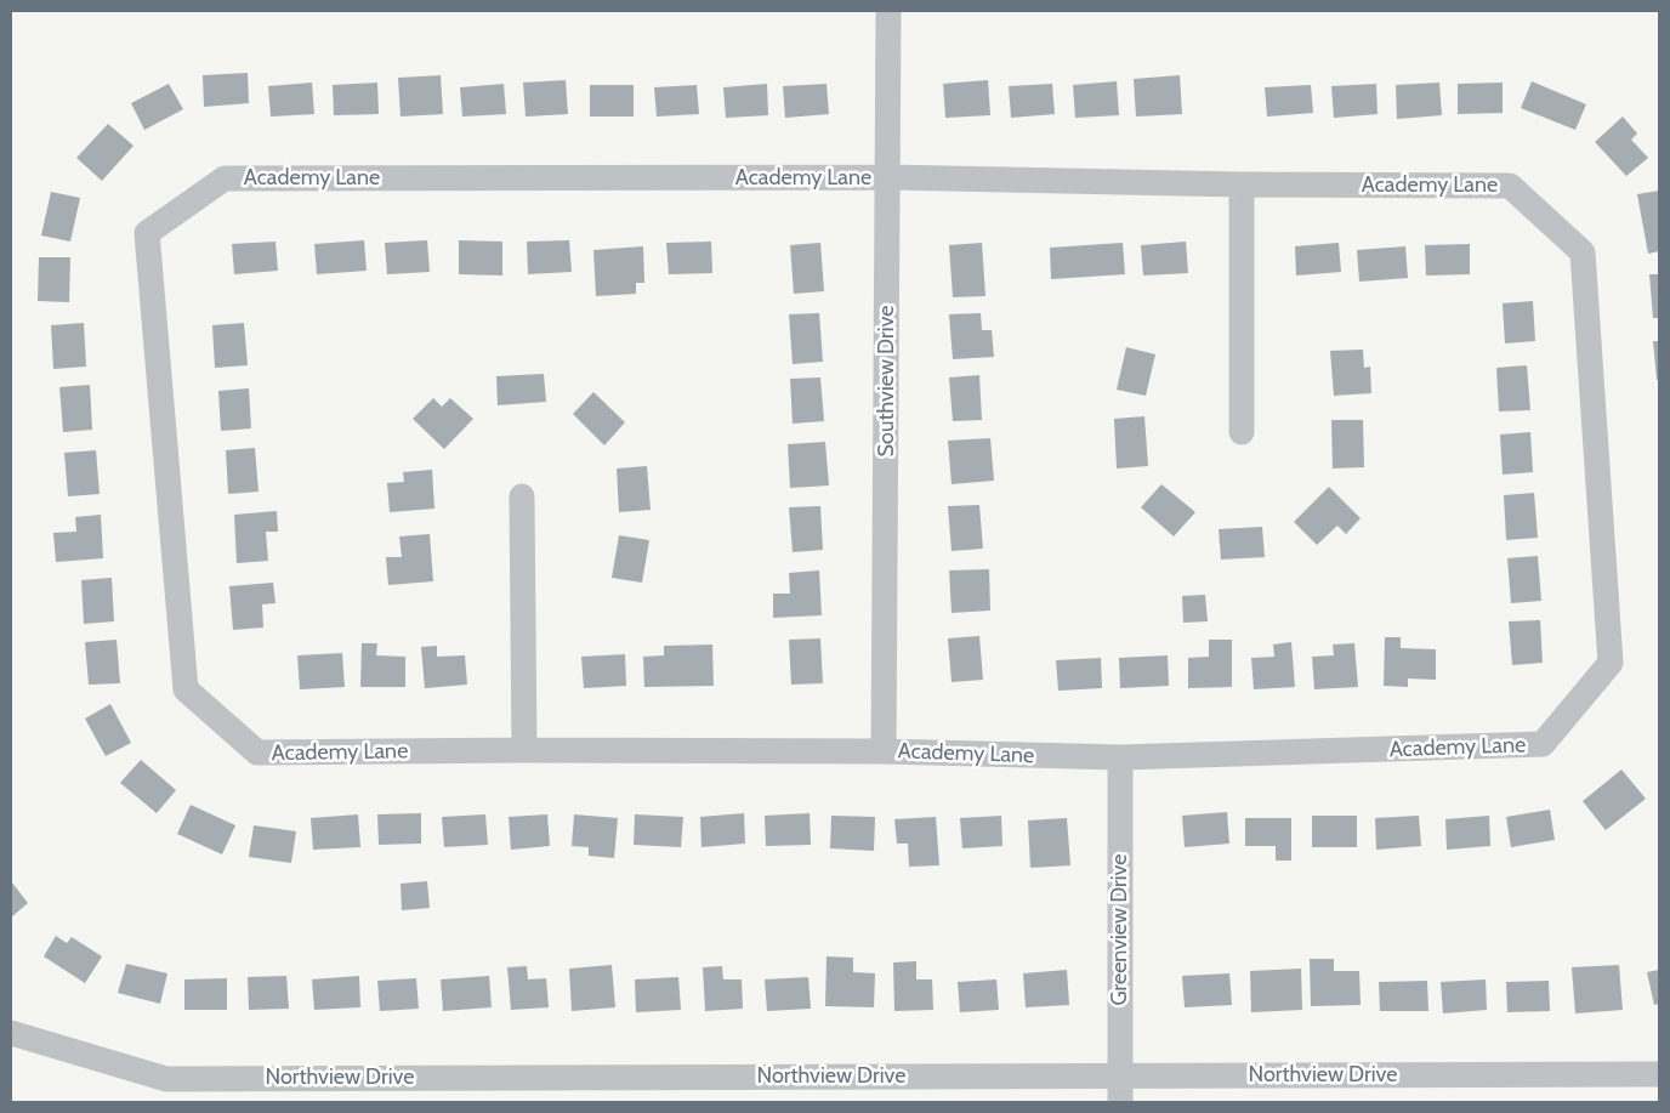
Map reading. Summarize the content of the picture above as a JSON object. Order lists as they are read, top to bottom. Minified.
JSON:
{"streets":{"street":["Academy Lane","Southview Drive","Greenview Drive","Northview Drive"]},"crossings":[["Academy Lane","Southview Drive"],["Academy Lane","Greenview Drive"],["Greenview Drive","Northview Drive"]]}
